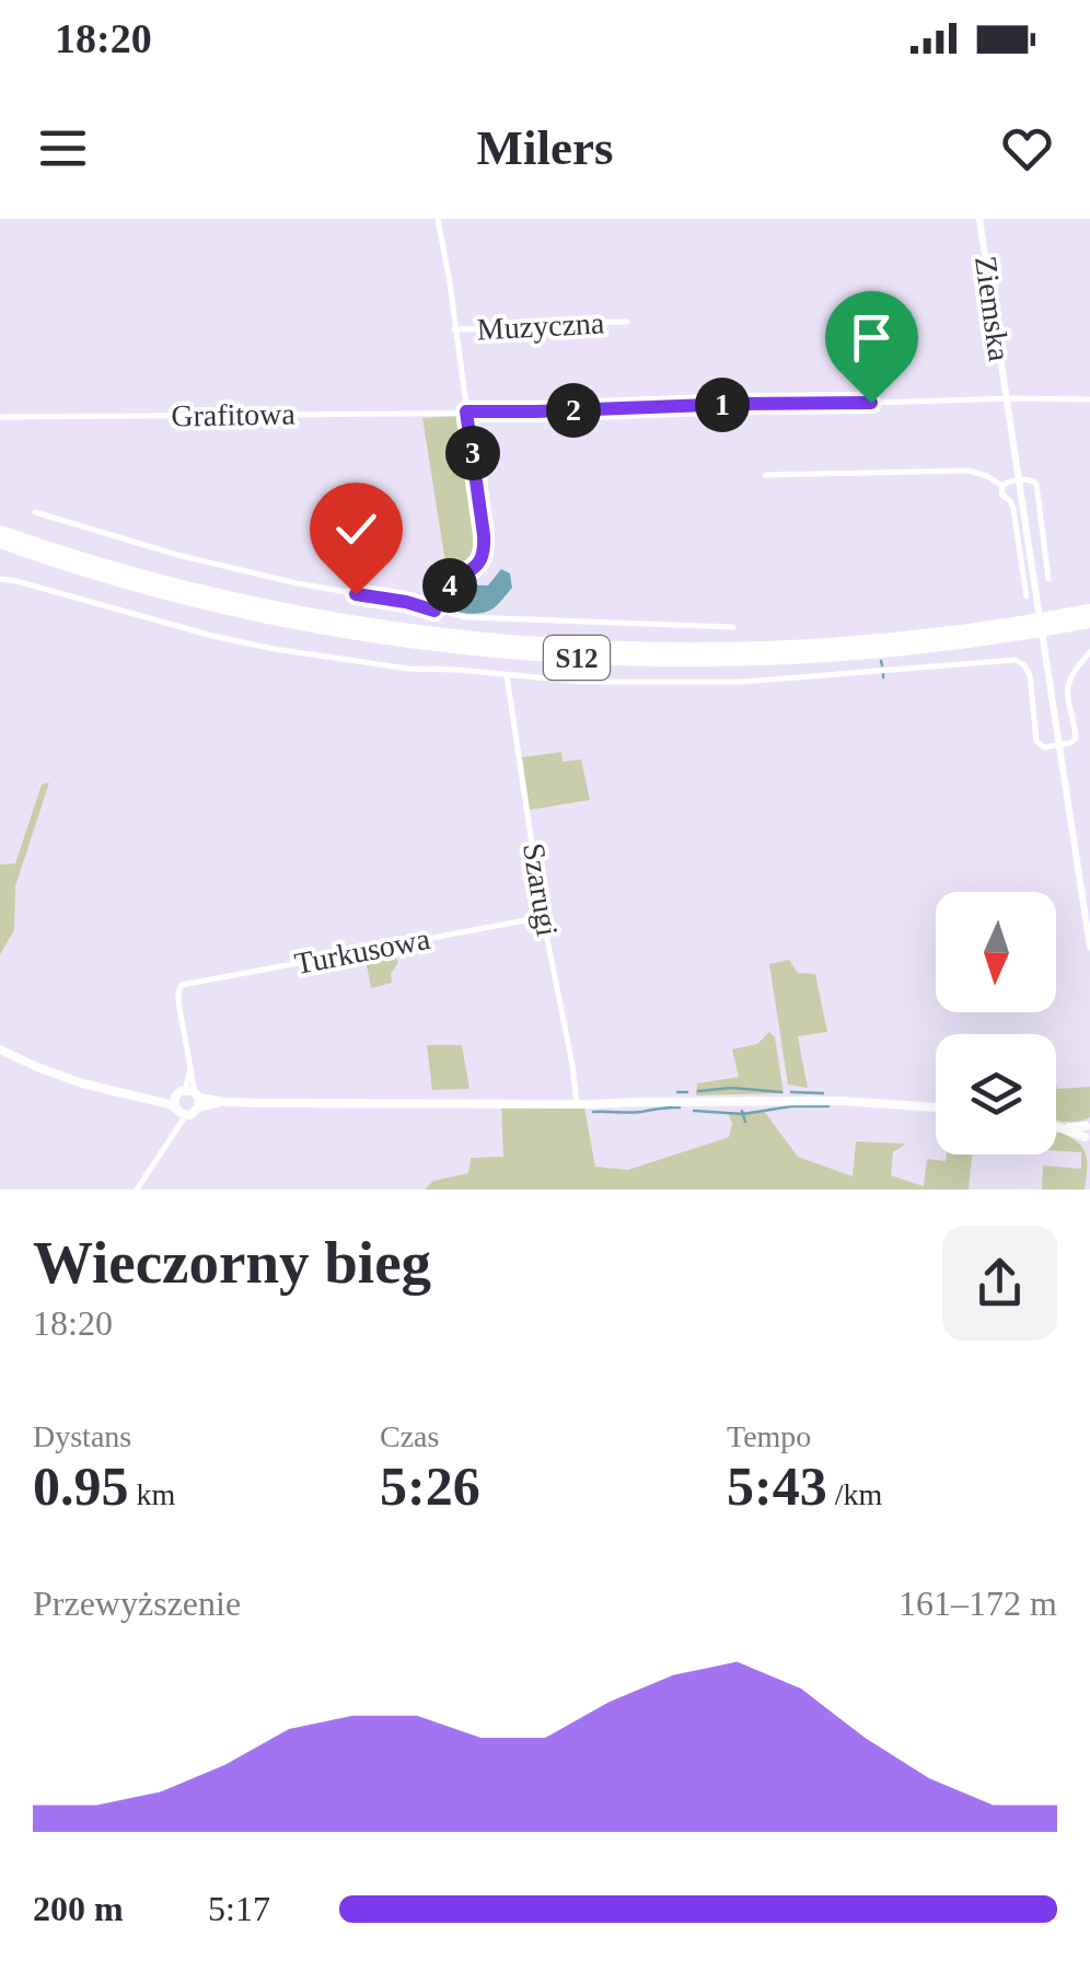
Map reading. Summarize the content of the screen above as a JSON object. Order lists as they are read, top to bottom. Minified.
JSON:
{"streets":{"highway":["S12"],"street":["Ziemska","Muzyczna","Grafitowa","Szarugi","Turkusowa"]},"crossings":[["Ziemska","Grafitowa"],["Szarugi","Turkusowa"]],"north":"bottom","page":{"status":"18:20","header":"Milers","pins":["1","2","3","4"],"heading":["Wieczorny bieg","18:20"],"stats":[["Dystans","0.95 km"],["Czas","5:26"],["Tempo","5:43 /km"]],"chart":["Przewyższenie","161–172 m"],"list":[{"name":"200 m","note":"5:17"}]}}
